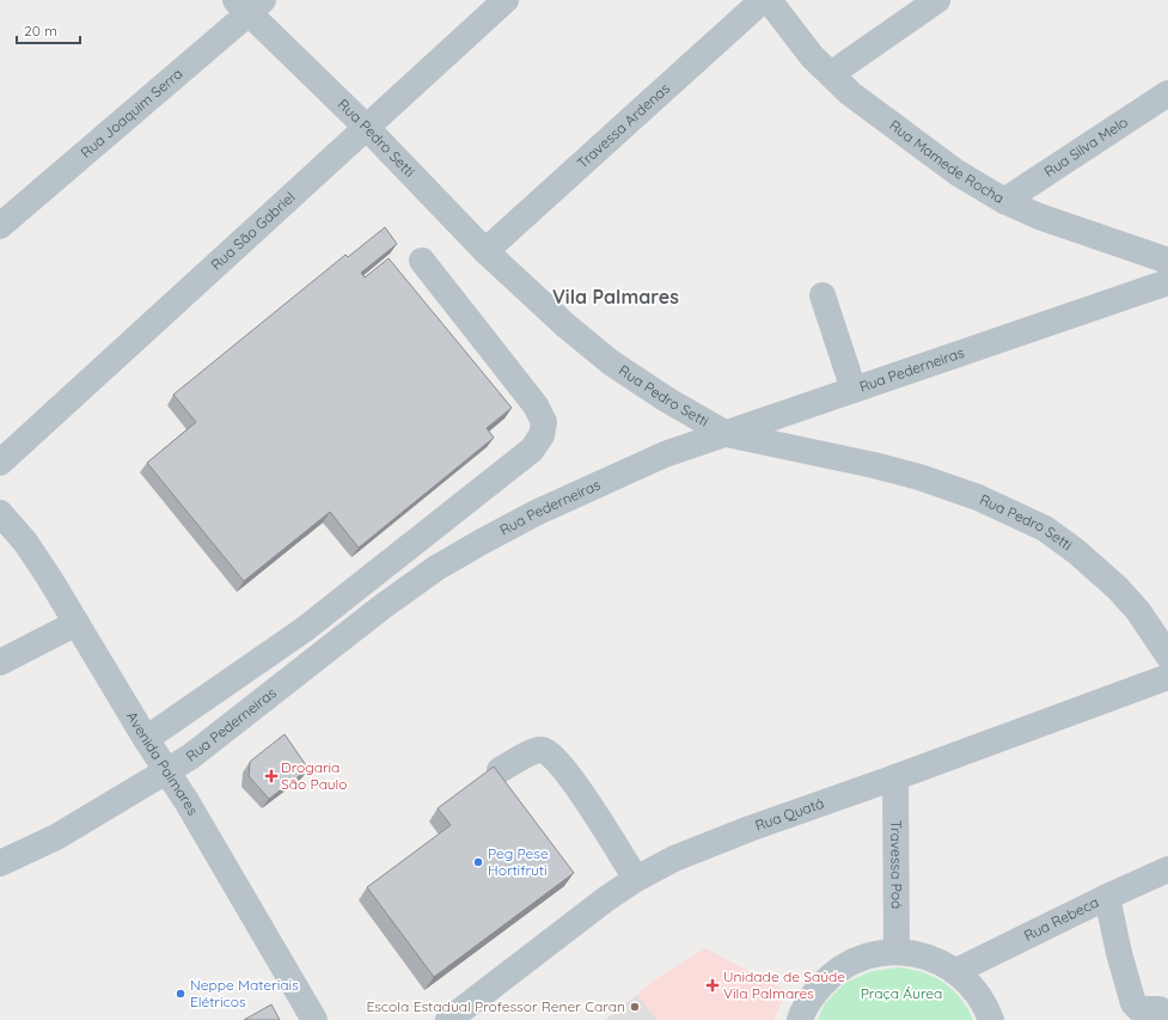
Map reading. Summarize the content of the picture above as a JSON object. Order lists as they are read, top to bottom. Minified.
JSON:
{"streets":{"street":["Rua Joaquim Serra","Travessa Ardenas","Rua Pedro Setti","Rua Silva Melo","Rua Mamede Rocha","Rua São Gabriel","Rua Pederneiras","Avenida Palmares","Rua Quatá","Travessa Poá","Rua Rebeca"]},"crossings":[["Rua Joaquim Serra","Rua Pedro Setti"],["Travessa Ardenas","Rua Pedro Setti"],["Rua Pedro Setti","Rua São Gabriel"],["Rua Pedro Setti","Rua Pederneiras"],["Rua Silva Melo","Rua Mamede Rocha"],["Rua Pederneiras","Avenida Palmares"],["Rua Quatá","Travessa Poá"]],"districts":["Vila Palmares"],"parks":["Praça Áurea"],"places":{"health":["Drogaria São Paulo","Unidade de Saúde Vila Palmares"],"other":["Peg Pese Hortifruti","Neppe Materiais Elétricos","Escola Estadual Professor Rener Caran"]},"scale_bar":"20 m"}
